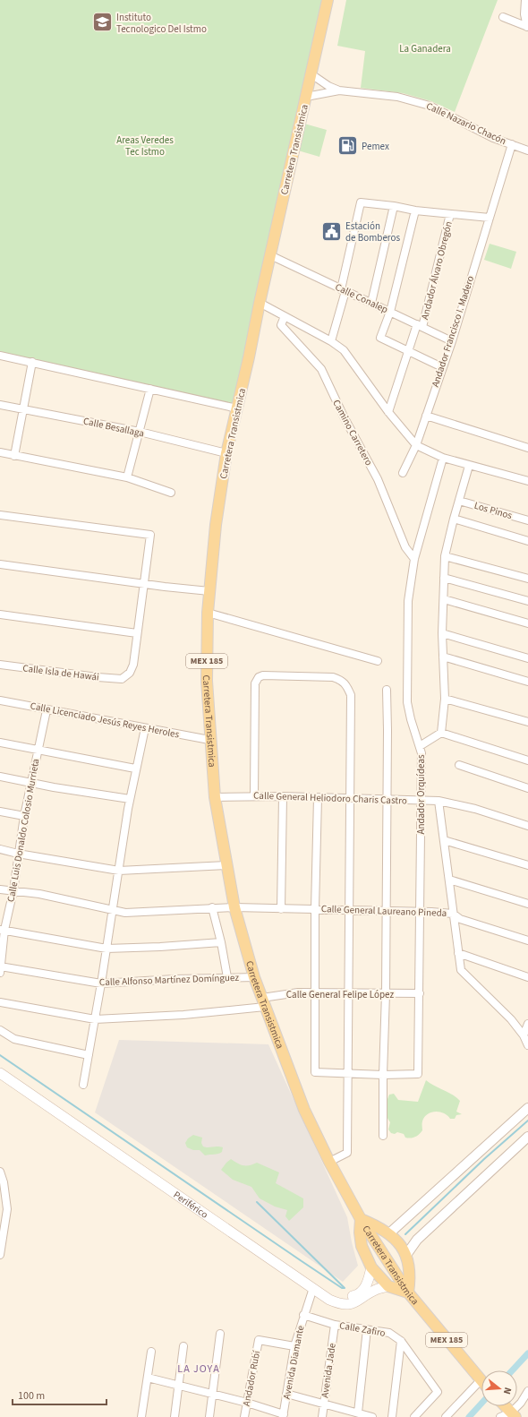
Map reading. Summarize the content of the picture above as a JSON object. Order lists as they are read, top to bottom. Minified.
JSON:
{"streets":{"main road":["Carretera Transistmica","MEX 185","Periférico"],"street":["Calle Nazario Chacón","Andador Álvaro Obregón","Calle Conalep","Andador Francisco I. Madero","Calle Besallaga","Camino Carretero","Los Pinos","Calle Isla de Hawái","Calle Licenciado Jesús Reyes Heroles","Andador Orquídeas","Calle General Heliodoro Charis Castro","Calle Luis Donaldo Colosio Murrieta","Calle General Laureano Pineda","Calle Alfonso Martínez Domínguez","Calle General Felipe López","Calle Zafiro","Avenida Diamante","Avenida Jade","Andador Rubí"]},"crossings":[["Calle Nazario Chacón","Carretera Transistmica"],["Calle Nazario Chacón","Andador Francisco I. Madero"],["Carretera Transistmica","Calle Conalep"],["Carretera Transistmica","Calle Besallaga"],["Carretera Transistmica","Calle Licenciado Jesús Reyes Heroles"],["Carretera Transistmica","Calle General Heliodoro Charis Castro"],["Carretera Transistmica","Calle General Laureano Pineda"],["Carretera Transistmica","Calle Alfonso Martínez Domínguez"],["Carretera Transistmica","Calle General Felipe López"],["Andador Álvaro Obregón","Calle Conalep"],["Calle Conalep","Andador Francisco I. Madero"],["Camino Carretero","Andador Orquídeas"],["Calle Licenciado Jesús Reyes Heroles","Calle Luis Donaldo Colosio Murrieta"],["Andador Orquídeas","Calle General Heliodoro Charis Castro"],["Andador Orquídeas","Calle General Laureano Pineda"],["Andador Orquídeas","Calle General Felipe López"],["Calle Luis Donaldo Colosio Murrieta","Calle General Laureano Pineda"],["Calle Luis Donaldo Colosio Murrieta","Calle Alfonso Martínez Domínguez"],["Periférico","Avenida Diamante"],["Calle Zafiro","Avenida Diamante"],["Calle Zafiro","Avenida Jade"],["Avenida Diamante","Andador Rubí"]],"districts":["LA JOYA"],"parks":["La Ganadera","Areas Veredes Tec Istmo"],"places":{"school or university":["Instituto Tecnologico Del Istmo"],"fuel station":["Pemex"],"public building":["Estación de Bomberos"]},"scale_bar":"100 m","north":"right"}
